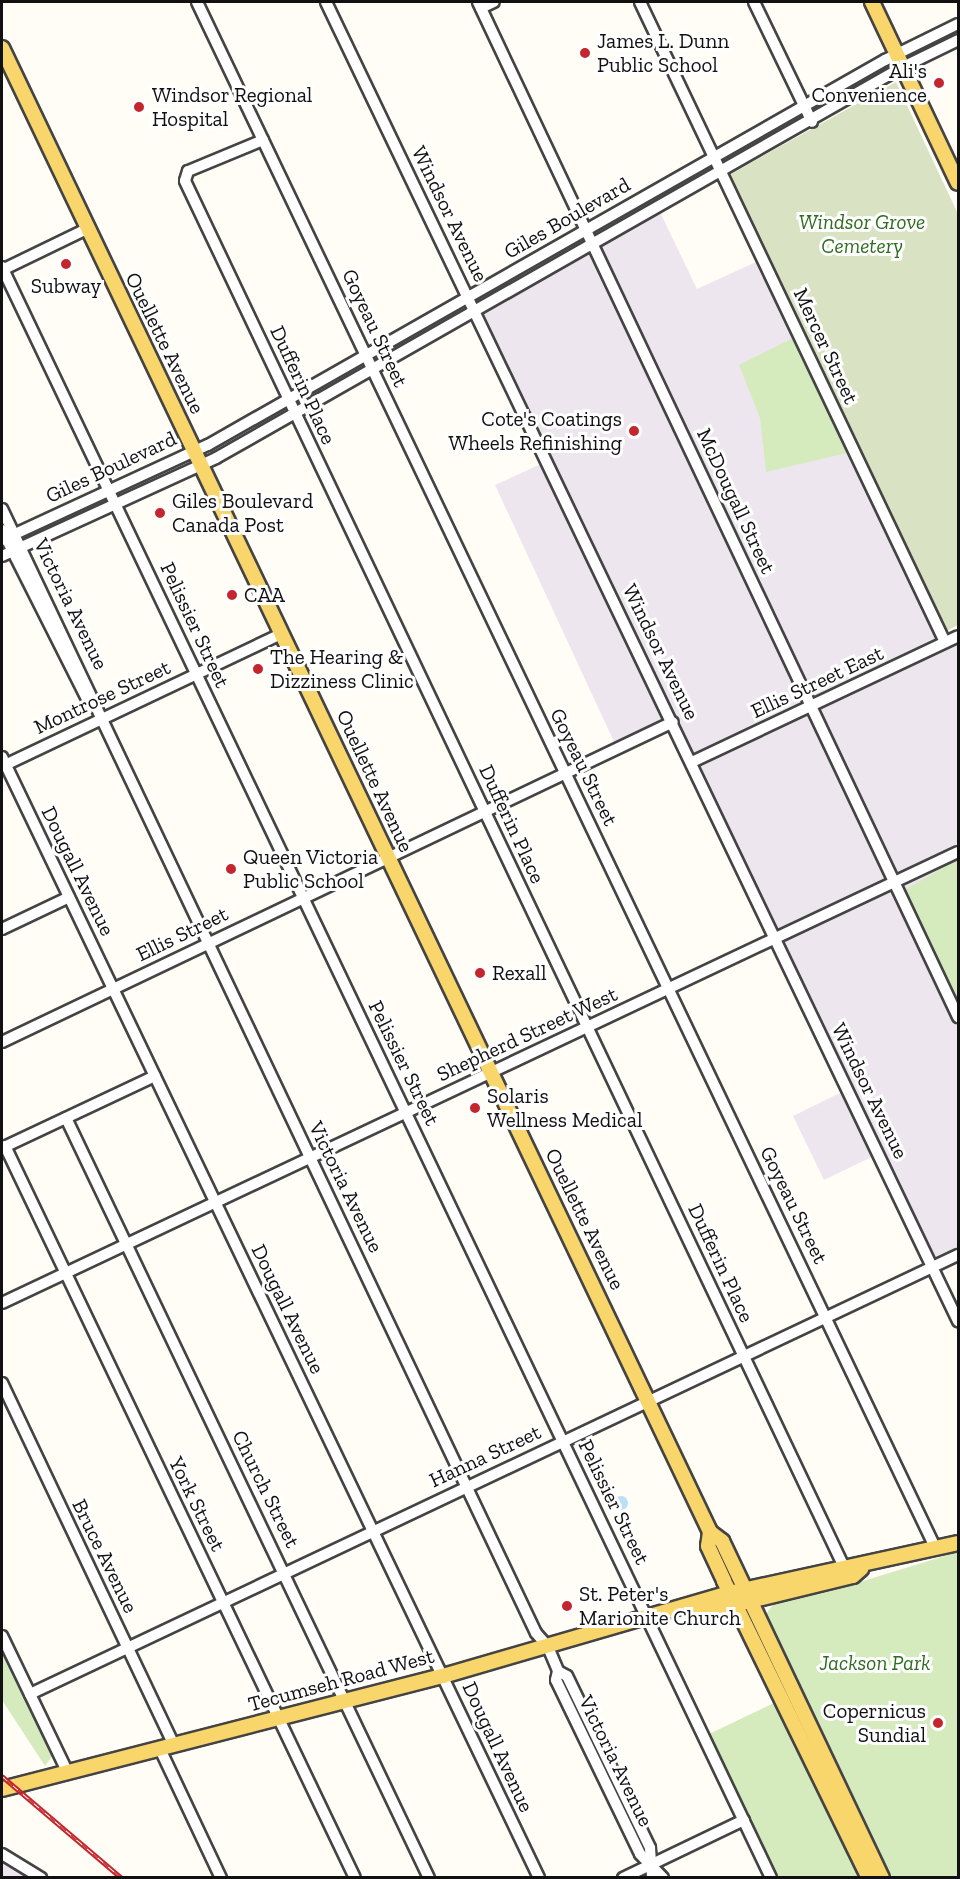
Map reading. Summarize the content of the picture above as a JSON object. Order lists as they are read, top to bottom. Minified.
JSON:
{"streets":{"main road":["Ouellette Avenue","Tecumseh Road West"],"street":["Windsor Avenue","Giles Boulevard","Goyeau Street","Mercer Street","Dufferin Place","McDougall Street","Victoria Avenue","Pelissier Street","Ellis Street East","Montrose Street","Dougall Avenue","Ellis Street","Shepherd Street West","Hanna Street","Church Street","York Street","Bruce Avenue"]},"crossings":[["Windsor Avenue","Giles Boulevard"],["Windsor Avenue","Ellis Street East"],["Windsor Avenue","Ellis Street"],["Windsor Avenue","Shepherd Street West"],["Windsor Avenue","Hanna Street"],["Giles Boulevard","Goyeau Street"],["Giles Boulevard","Ouellette Avenue"],["Giles Boulevard","Mercer Street"],["Giles Boulevard","Dufferin Place"],["Giles Boulevard","McDougall Street"],["Giles Boulevard","Victoria Avenue"],["Giles Boulevard","Pelissier Street"],["Goyeau Street","Dufferin Place"],["Goyeau Street","Ellis Street"],["Goyeau Street","Shepherd Street West"],["Goyeau Street","Hanna Street"],["Ouellette Avenue","Montrose Street"],["Ouellette Avenue","Ellis Street"],["Ouellette Avenue","Shepherd Street West"],["Ouellette Avenue","Hanna Street"],["Ouellette Avenue","Tecumseh Road West"],["Mercer Street","Ellis Street East"],["Dufferin Place","Ellis Street"],["Dufferin Place","Shepherd Street West"],["Dufferin Place","Hanna Street"],["McDougall Street","Ellis Street East"],["McDougall Street","Shepherd Street West"],["Victoria Avenue","Montrose Street"],["Victoria Avenue","Ellis Street"],["Victoria Avenue","Shepherd Street West"],["Victoria Avenue","Hanna Street"],["Victoria Avenue","Tecumseh Road West"],["Pelissier Street","Montrose Street"],["Pelissier Street","Ellis Street"],["Pelissier Street","Shepherd Street West"],["Pelissier Street","Hanna Street"],["Pelissier Street","Tecumseh Road West"],["Montrose Street","Dougall Avenue"],["Dougall Avenue","Ellis Street"],["Dougall Avenue","Shepherd Street West"],["Dougall Avenue","Hanna Street"],["Dougall Avenue","Tecumseh Road West"],["Shepherd Street West","Church Street"],["Shepherd Street West","York Street"],["Hanna Street","Church Street"],["Hanna Street","York Street"],["Hanna Street","Bruce Avenue"],["Church Street","Tecumseh Road West"],["York Street","Tecumseh Road West"],["Bruce Avenue","Tecumseh Road West"]],"parks":["Windsor Grove Cemetery","Jackson Park"],"places":["James L. Dunn Public School","Ali's Convenience","Windsor Regional Hospital","Subway","Cote's Coatings Wheels Refinishing","Giles Boulevard Canada Post","CAA","The Hearing & Dizziness Clinic","Queen Victoria Public School","Rexall","Solaris Wellness Medical","St. Peter's Marionite Church","Copernicus Sundial"]}
